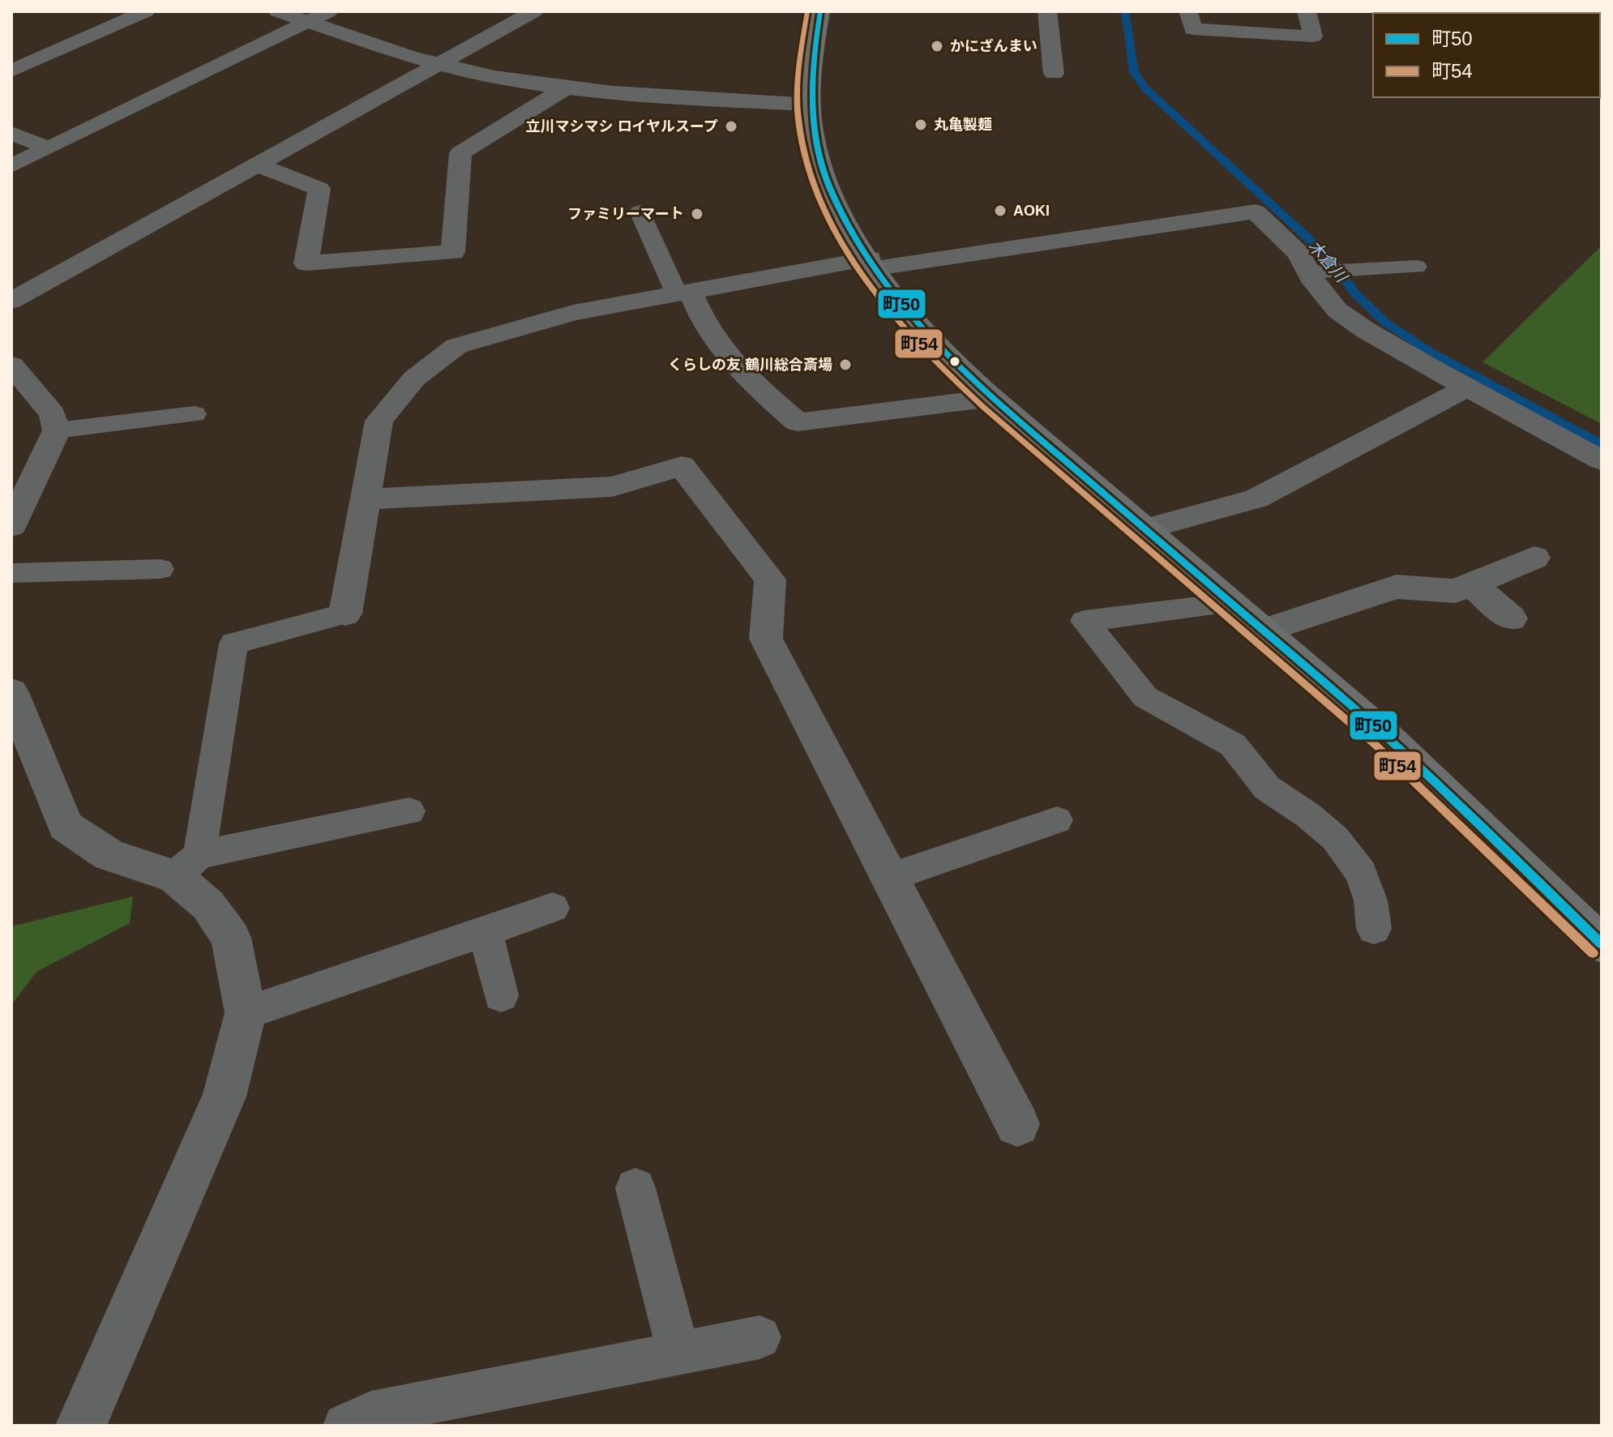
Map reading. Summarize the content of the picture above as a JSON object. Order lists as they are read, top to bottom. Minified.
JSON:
{"water":["木倉川"],"places":["かにざんまい","丸亀製麺","立川マシマシ ロイヤルスープ","AOKI","ファミリーマート","くらしの友 鶴川総合斎場"],"lines":["transit line 町50","transit line 町54"],"legend":["町50","町54"]}
